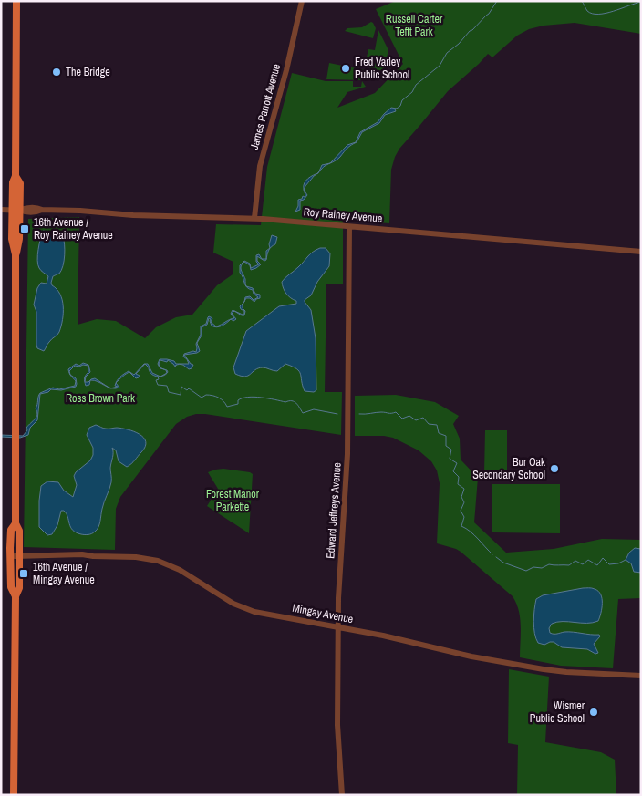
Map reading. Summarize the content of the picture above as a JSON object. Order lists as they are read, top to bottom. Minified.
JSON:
{"streets":{"street":["James Parrott Avenue","Roy Rainey Avenue","Edward Jeffreys Avenue","Mingay Avenue"]},"crossings":[["James Parrott Avenue","Roy Rainey Avenue"],["Roy Rainey Avenue","Edward Jeffreys Avenue"],["Edward Jeffreys Avenue","Mingay Avenue"]],"parks":["Russell Carter Tefft Park","Ross Brown Park","Forest Manor Parkette"],"places":{"other":["Fred Varley Public School","The Bridge","Bur Oak Secondary School","Wismer Public School"],"transit":["16th Avenue / Roy Rainey Avenue","16th Avenue / Mingay Avenue"]}}
